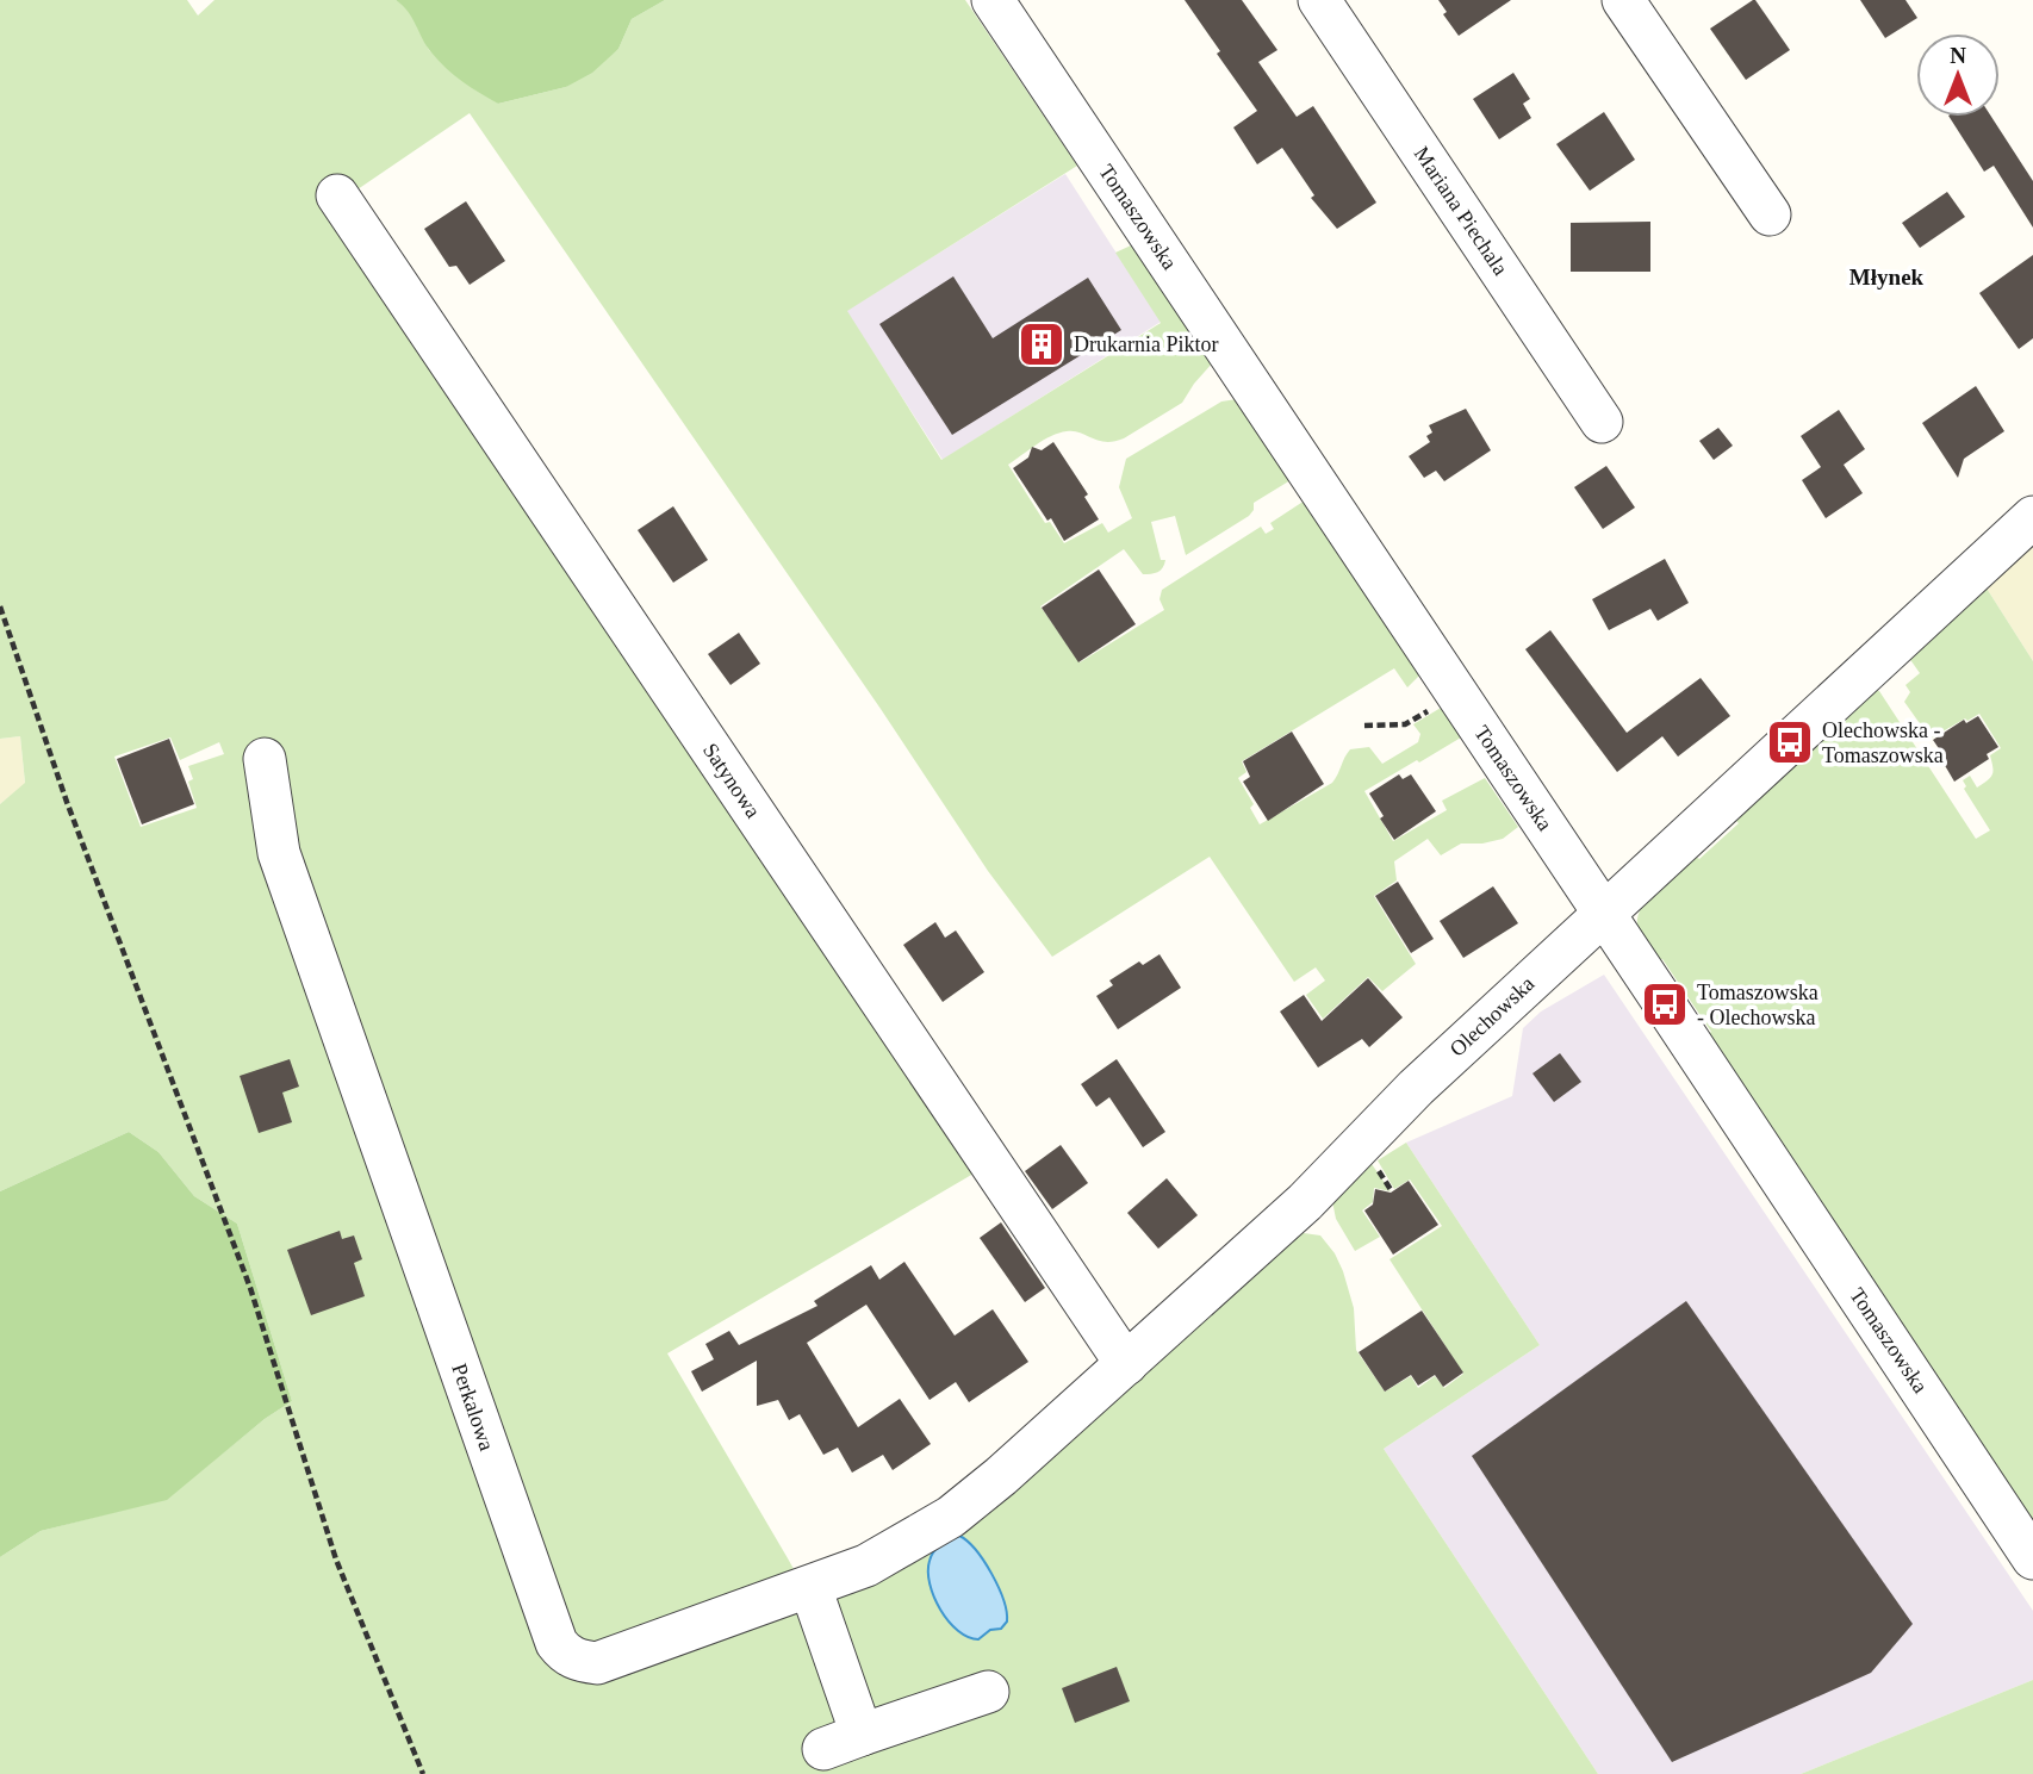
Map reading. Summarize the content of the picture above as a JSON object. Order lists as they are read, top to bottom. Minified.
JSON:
{"streets":{"street":["Mariana Piechala","Tomaszowska","Satynowa","Olechowska","Perkalowa"]},"crossings":[["Tomaszowska","Olechowska"],["Satynowa","Olechowska"],["Olechowska","Perkalowa"]],"districts":["Młynek"],"places":{"building":["Drukarnia Piktor"],"bus stop":["Olechowska - Tomaszowska","Tomaszowska - Olechowska"]},"north":"top"}
